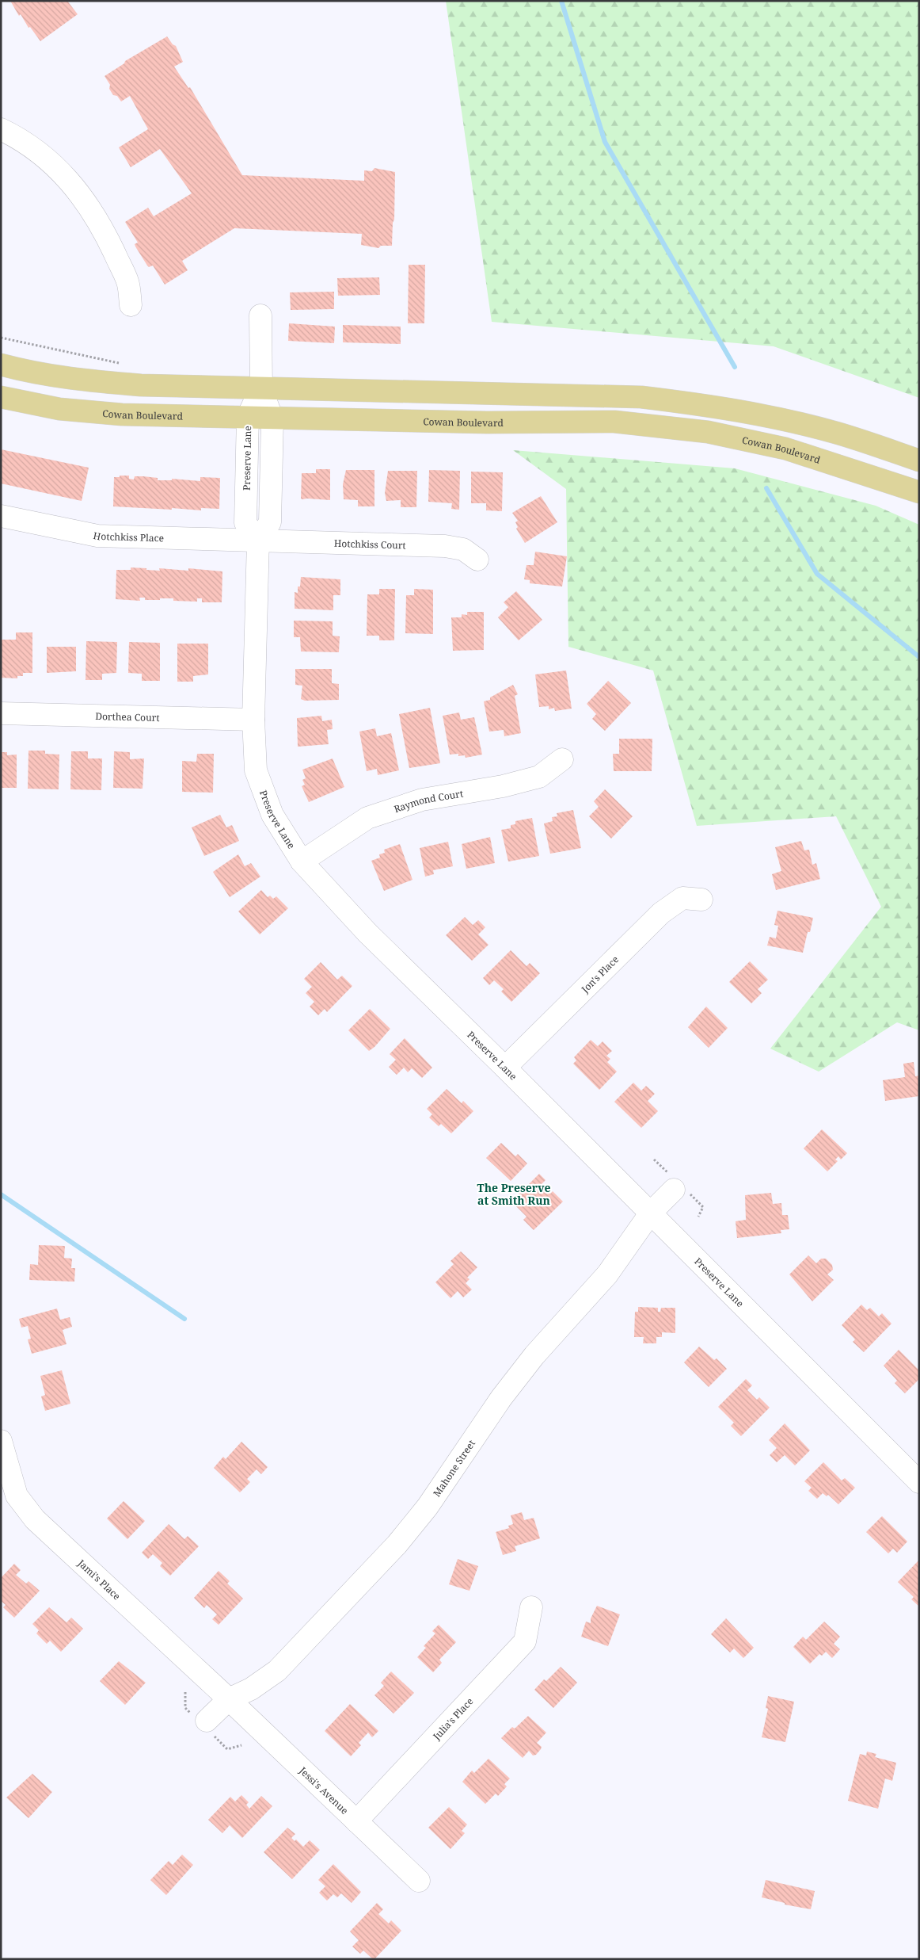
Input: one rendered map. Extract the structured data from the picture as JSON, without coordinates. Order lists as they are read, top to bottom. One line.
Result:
{"streets":{"main road":["Cowan Boulevard"],"street":["Preserve Lane","Hotchkiss Place","Hotchkiss Court","Dorthea Court","Raymond Court","Jon's Place","Mahone Street","Jami's Place","Julia's Place","Jessi's Avenue"]},"crossings":[["Cowan Boulevard","Preserve Lane"],["Preserve Lane","Hotchkiss Place"],["Preserve Lane","Hotchkiss Court"],["Preserve Lane","Dorthea Court"],["Preserve Lane","Raymond Court"],["Preserve Lane","Jon's Place"],["Preserve Lane","Mahone Street"],["Hotchkiss Place","Hotchkiss Court"],["Mahone Street","Jami's Place"],["Mahone Street","Jessi's Avenue"],["Jami's Place","Jessi's Avenue"],["Julia's Place","Jessi's Avenue"]],"districts":["The Preserve at Smith Run"]}
